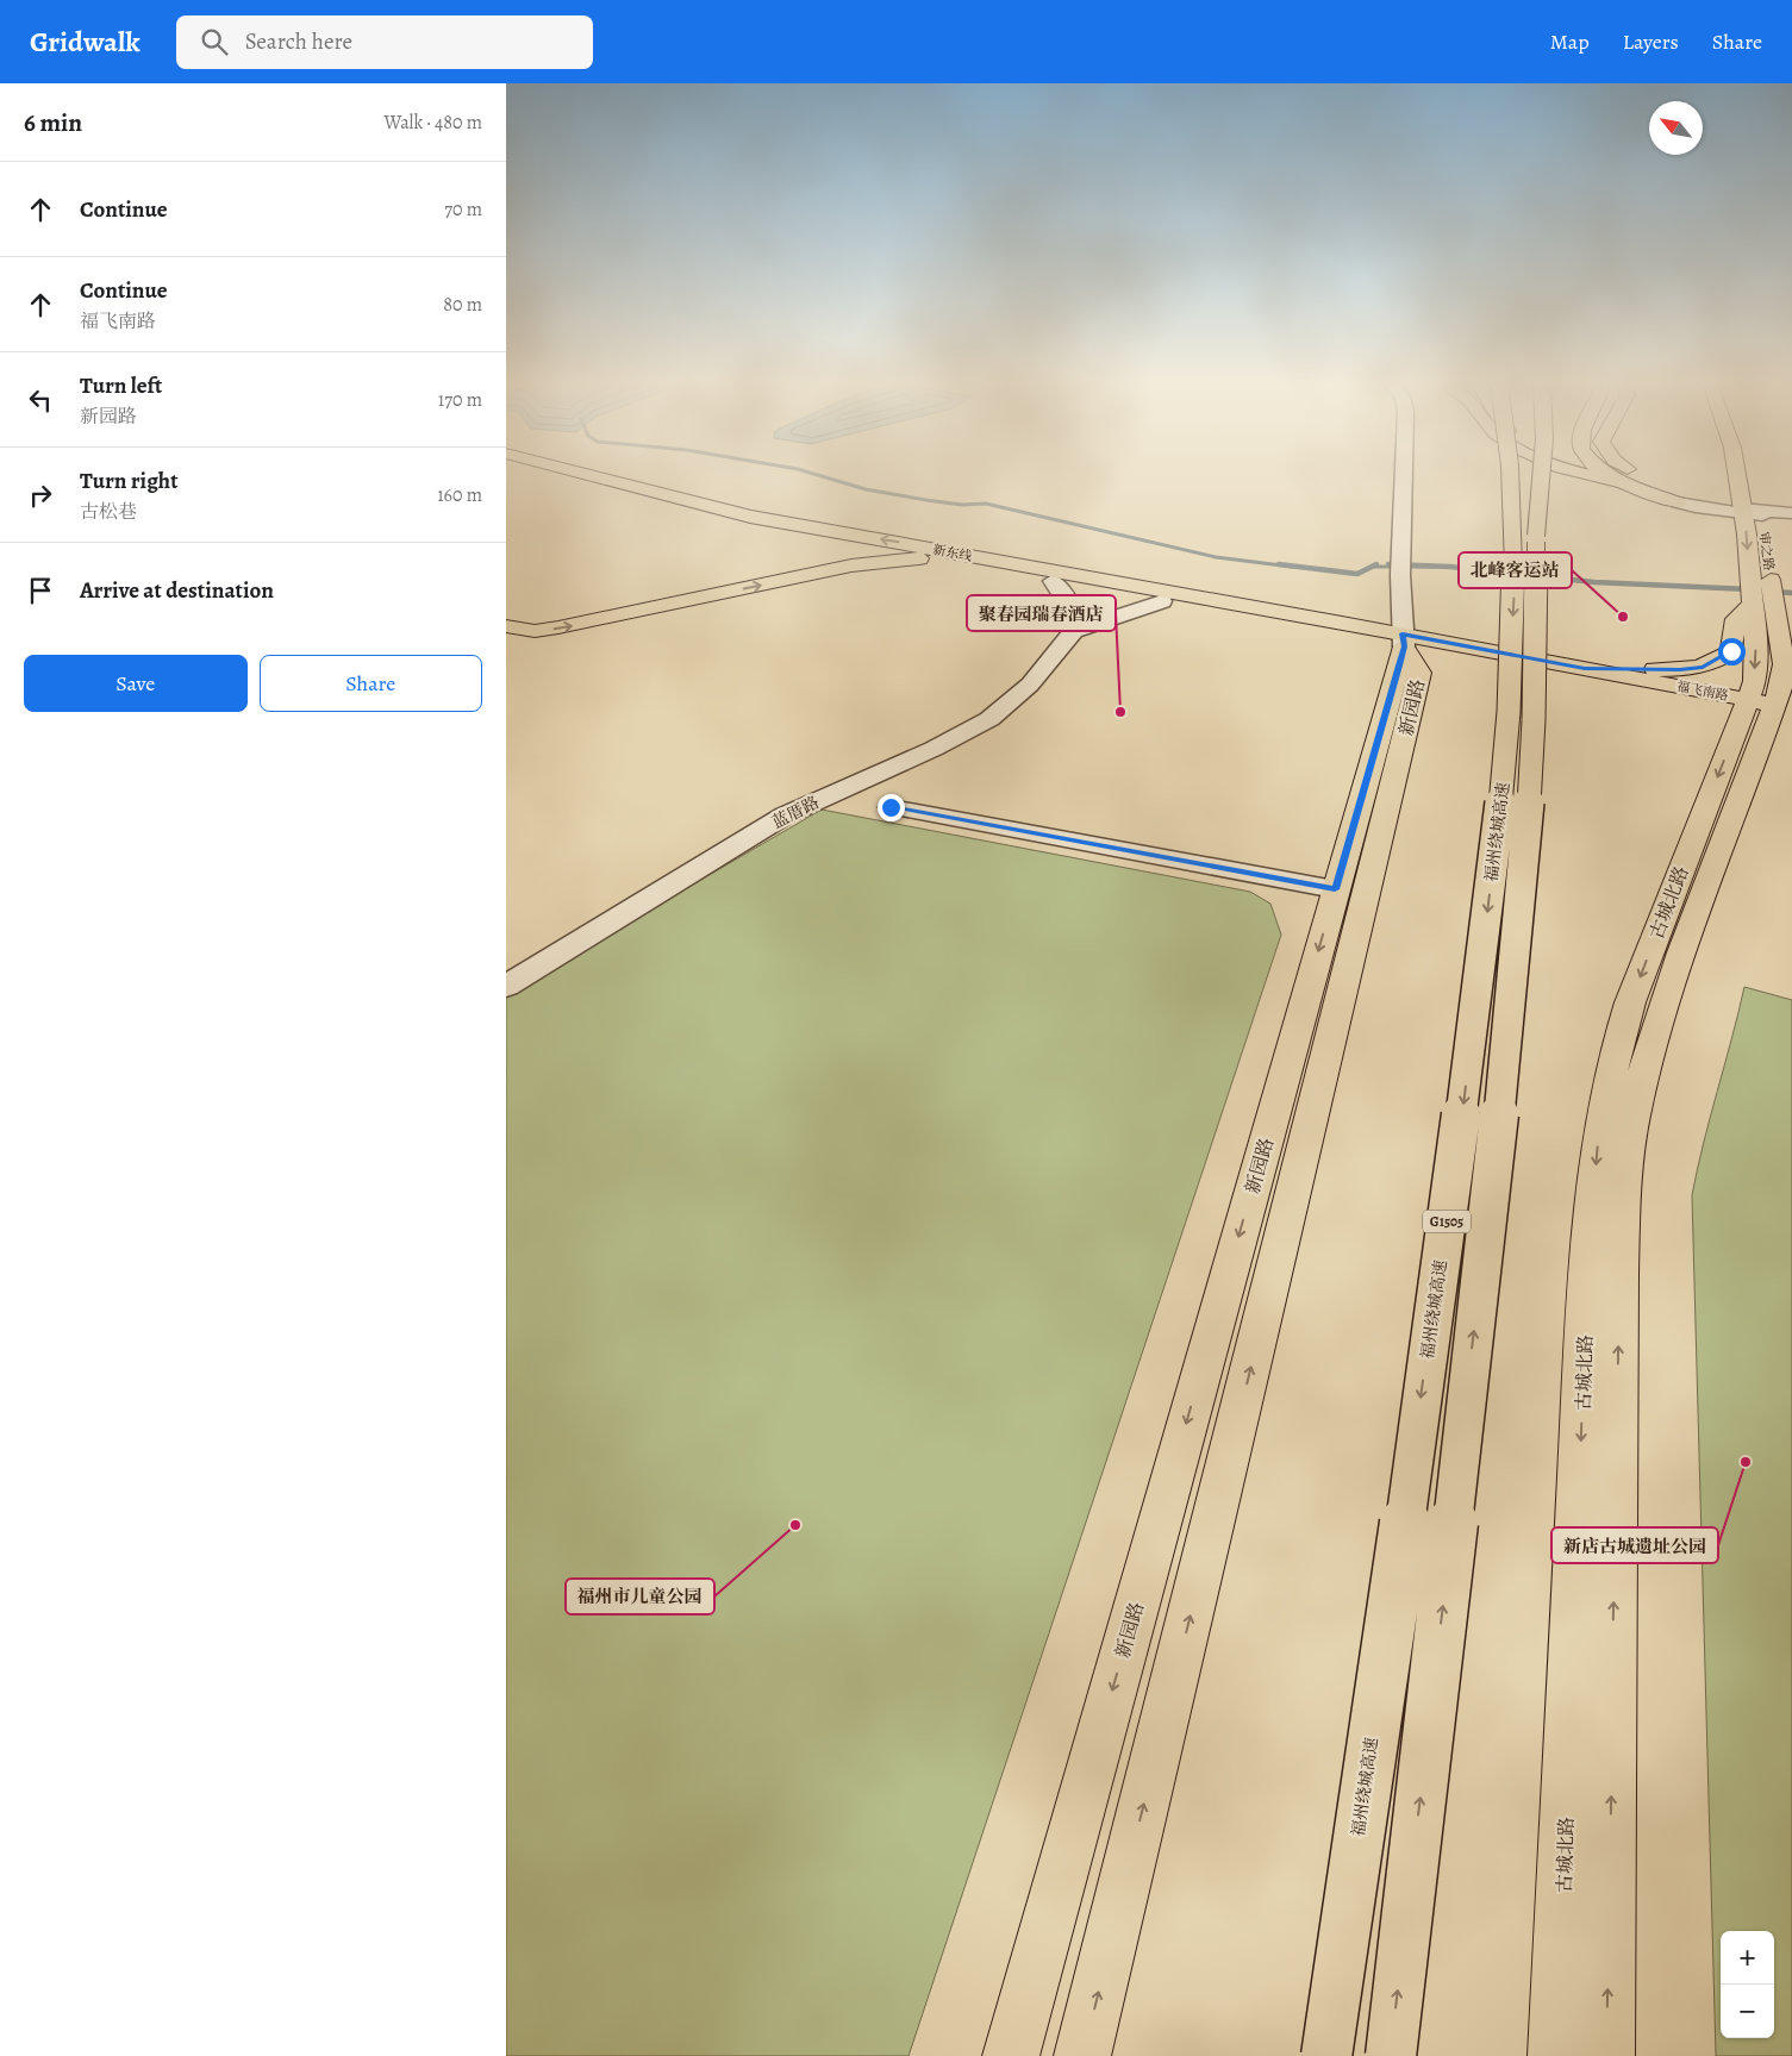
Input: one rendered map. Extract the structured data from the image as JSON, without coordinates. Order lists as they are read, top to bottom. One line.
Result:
{"streets":{"main road":["审之路","新东线","福飞南路","新园路","福州绕城高速","古城北路","G1505"],"street":["蓝厝路"]},"crossings":[["审之路","福飞南路"],["审之路","古城北路"],["新东线","福飞南路"],["新东线","新园路"],["福飞南路","新园路"],["福飞南路","古城北路"]],"places":["北峰客运站","聚春园瑞春酒店","新店古城遗址公园","福州市儿童公园"],"north":"top left","page":{"header":"Gridwalk","search":"Search here","nav":["Map","Layers","Share"],"heading":["6 min","Walk · 480 m"],"list":[["Continue","70 m"],["Continue","福飞南路","80 m"],["Turn left","新园路","170 m"],["Turn right","古松巷","160 m"],"Arrive at destination"],"buttons":["Save","Share"],"map_buttons":["+","−"]}}
